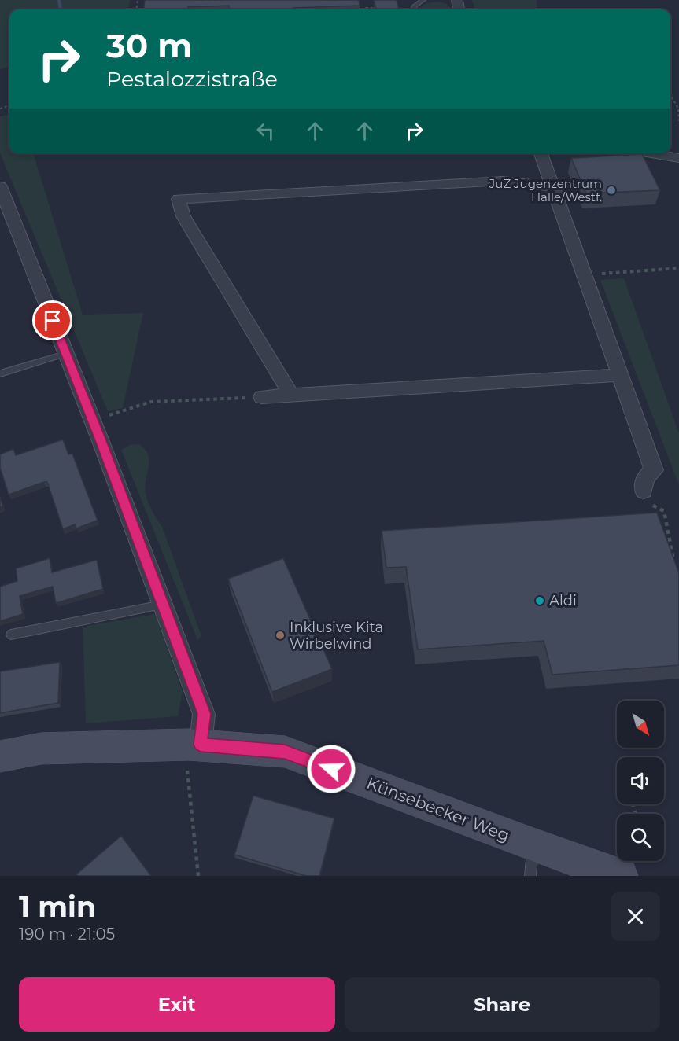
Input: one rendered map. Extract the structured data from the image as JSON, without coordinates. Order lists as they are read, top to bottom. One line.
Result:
{"streets":{"street":["Künsebecker Weg"]},"places":["JuZ Jugenzentrum Halle/Westf.","Aldi","Inklusive Kita Wirbelwind"],"north":"bottom right","page":{"turn":["30 m","Pestalozzistraße"],"heading":["1 min","190 m · 21:05"],"buttons":["Exit","Share"]}}
